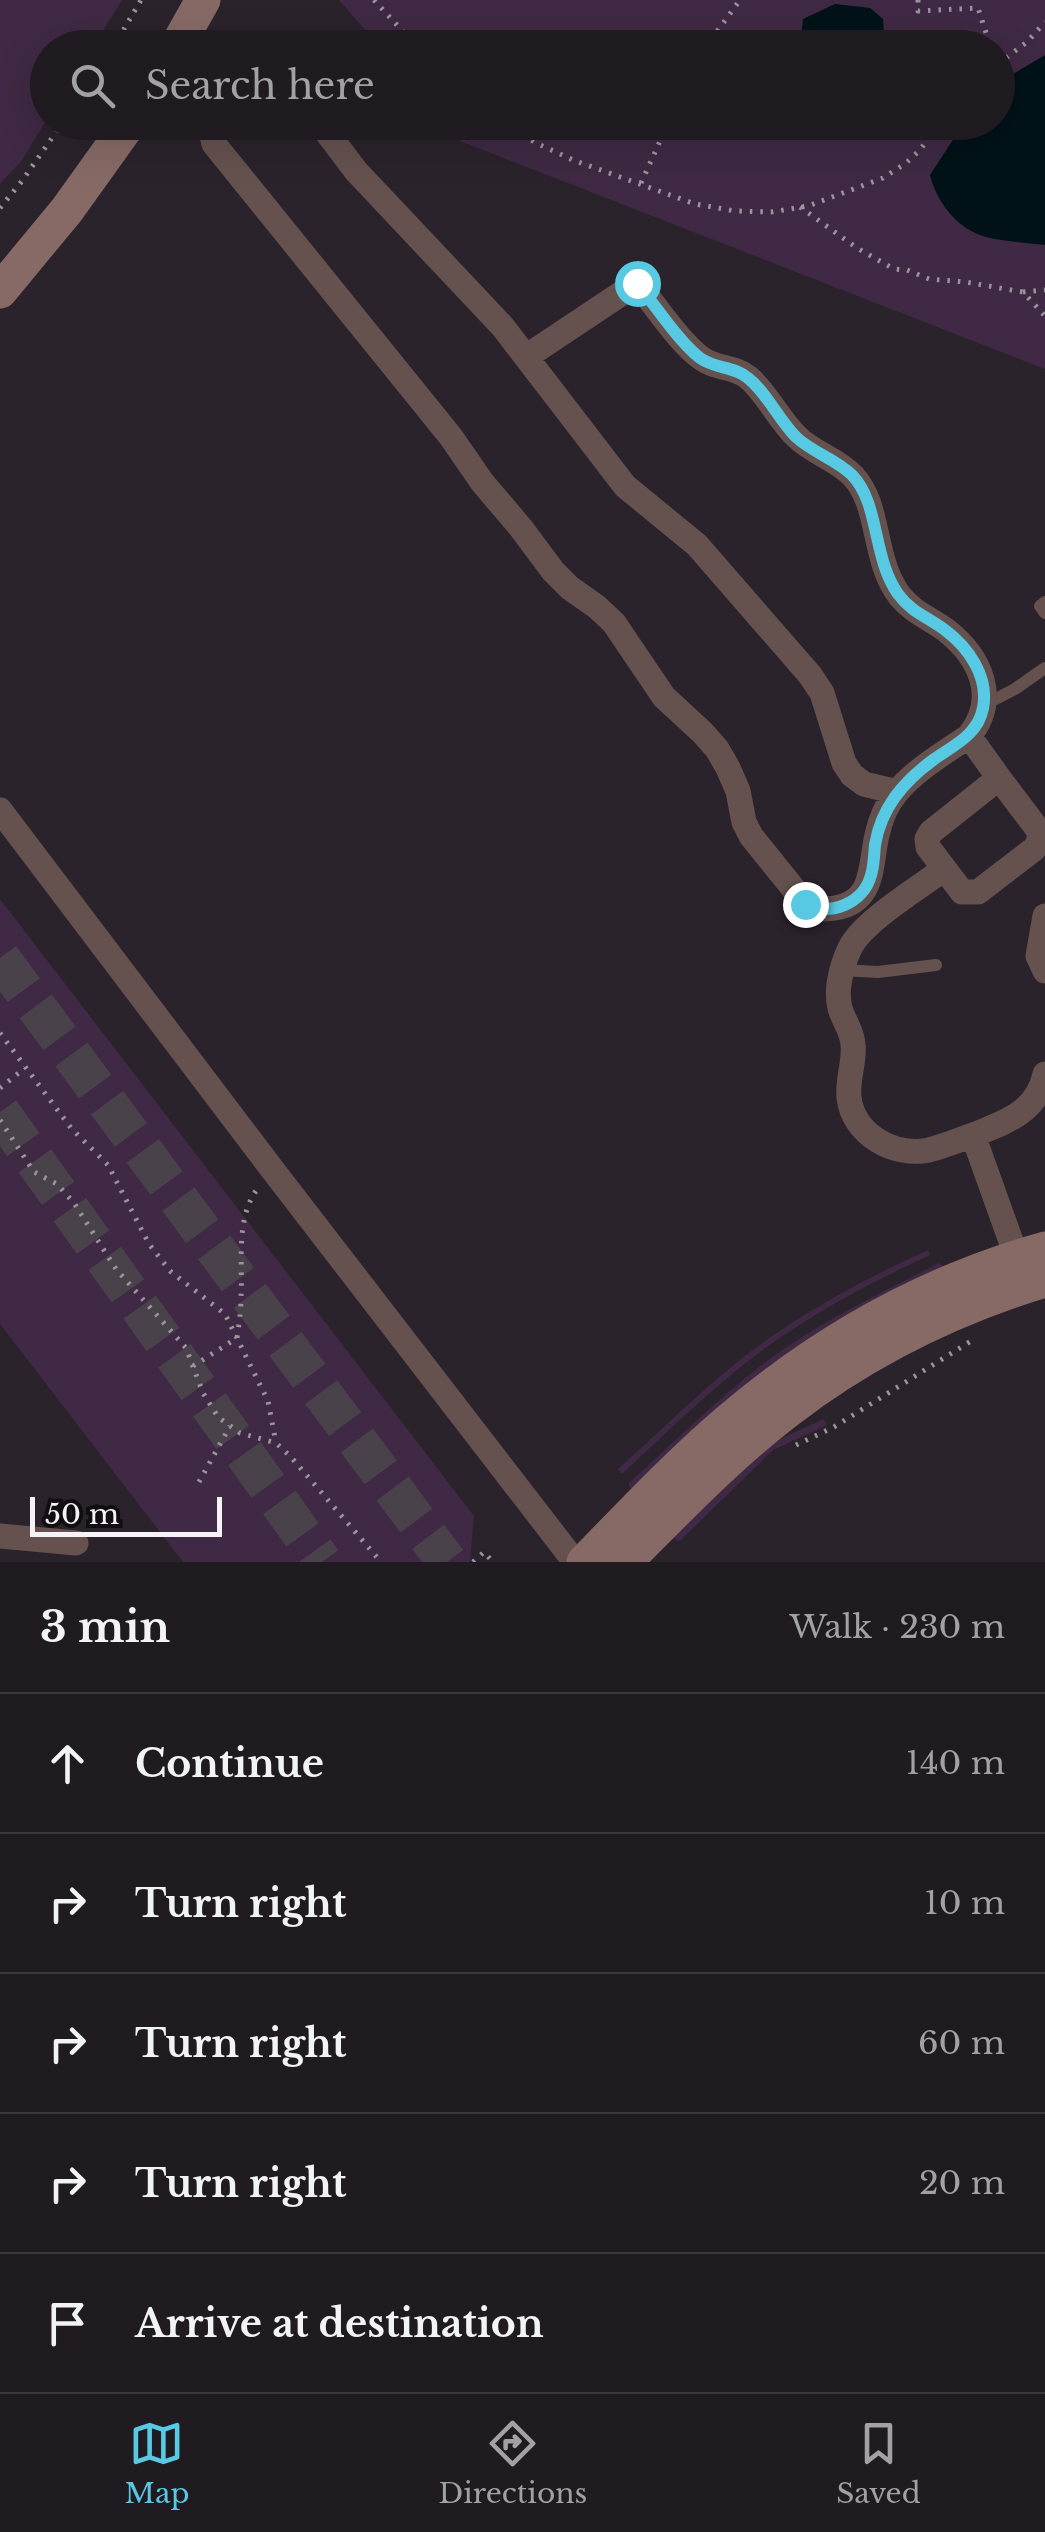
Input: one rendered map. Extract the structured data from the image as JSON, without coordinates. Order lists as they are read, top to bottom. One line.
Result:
{"scale_bar":"50 m","page":{"search":"Search here","scale":"50 m","heading":["3 min","Walk · 230 m"],"list":[["Continue","140 m"],["Turn right","10 m"],["Turn right","60 m"],["Turn right","20 m"],"Arrive at destination"],"nav":["Map","Directions","Saved"]}}
